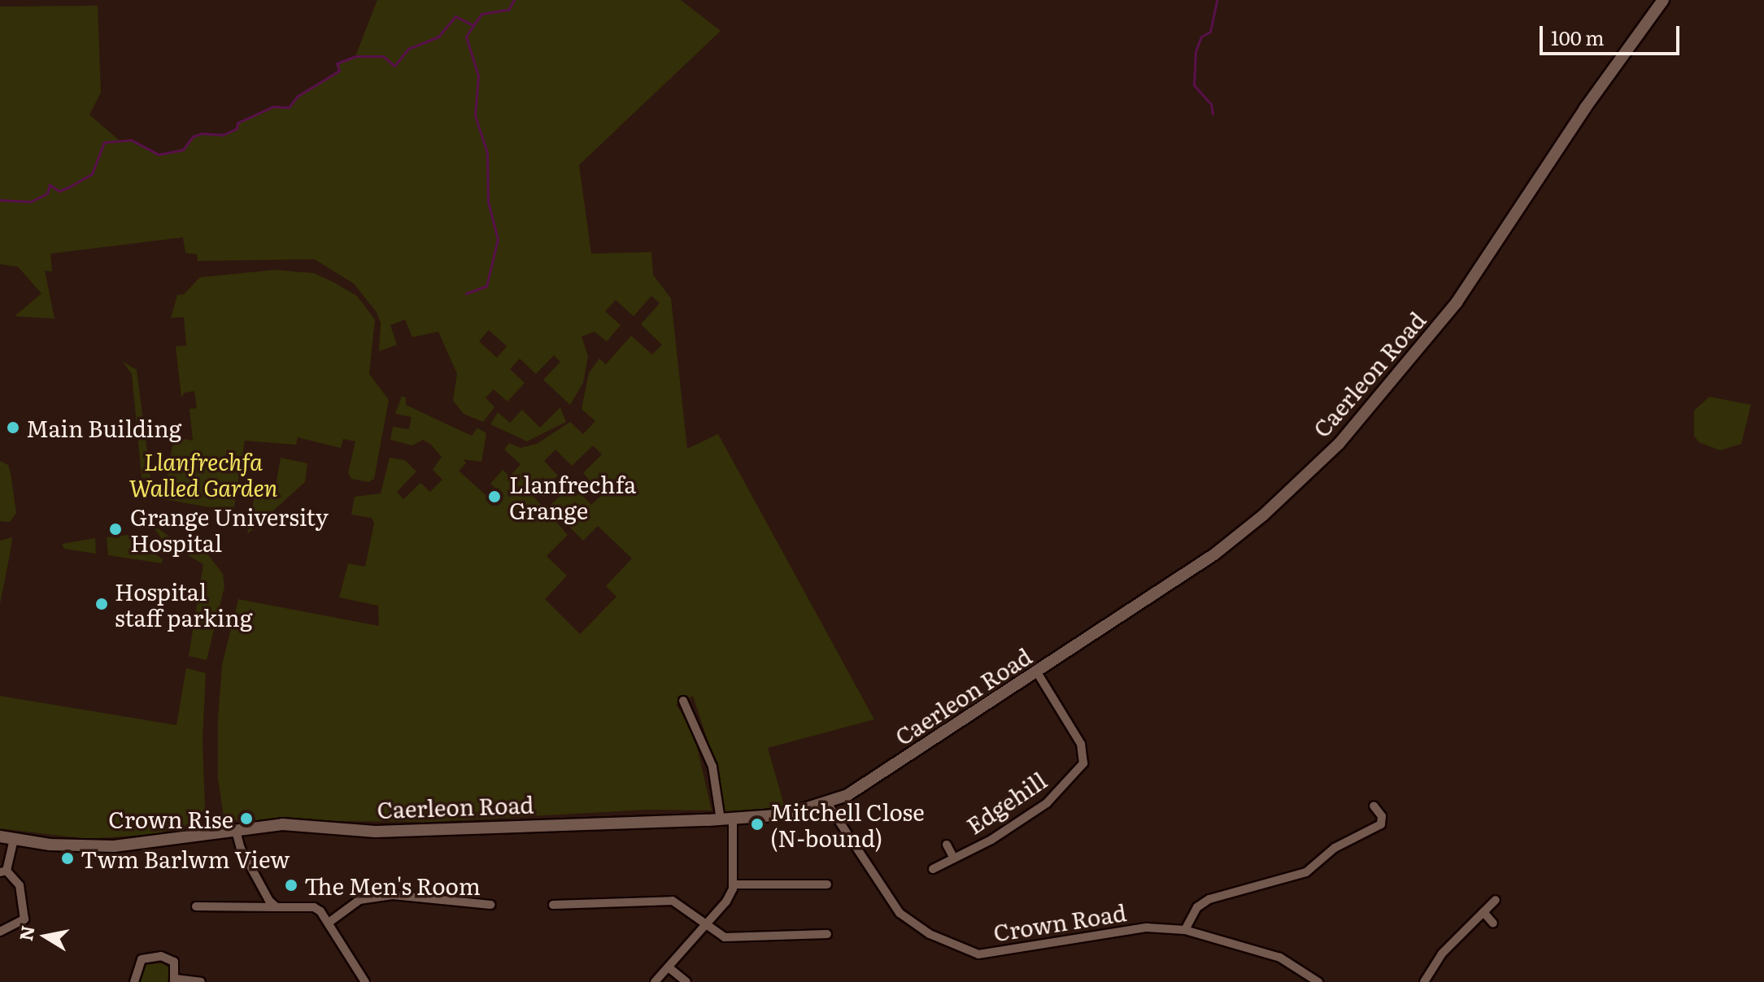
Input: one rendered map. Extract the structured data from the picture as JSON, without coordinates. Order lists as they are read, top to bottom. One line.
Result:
{"streets":{"main road":["Caerleon Road"],"street":["Edgehill","Crown Road"]},"crossings":[["Caerleon Road","Edgehill"],["Caerleon Road","Crown Road"]],"parks":["Llanfrechfa Walled Garden"],"places":["Main Building","Llanfrechfa Grange","Grange University Hospital","Hospital staff parking","Crown Rise","Mitchell Close (N-bound)","Twm Barlwm View","The Men's Room"],"scale_bar":"100 m","north":"left"}
